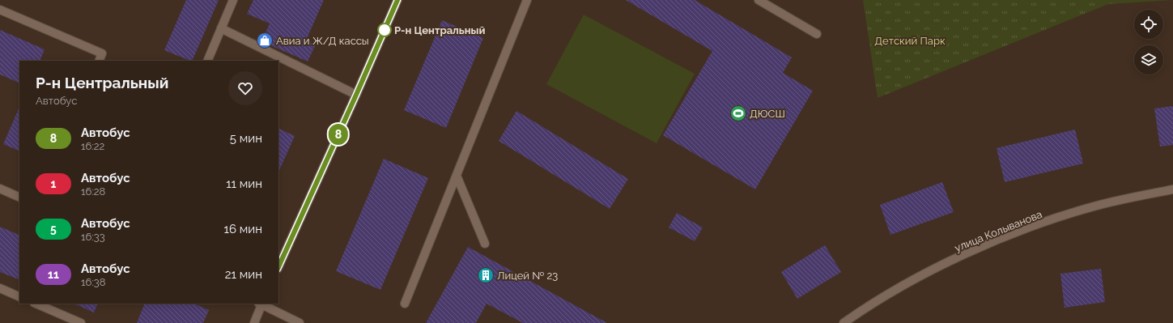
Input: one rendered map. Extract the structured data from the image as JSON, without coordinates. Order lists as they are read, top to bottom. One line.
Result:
{"streets":{"street":["улица Колыванова"]},"parks":["Детский Парк"],"places":{"other":["Р-н Центральный"],"shop":["Авиа и Ж/Д кассы"],"sports":["ДЮСШ"],"building":["Лицей № 23"]},"lines":["bus line 8"],"page":{"on_map":"8","heading":["Р-н Центральный","Автобус"],"list":[{"mark":"8","name":"Автобус","note":"16:22","value":"5 мин"},{"mark":"1","name":"Автобус","note":"16:28","value":"11 мин"},{"mark":"5","name":"Автобус","note":"16:33","value":"16 мин"},{"mark":"11","name":"Автобус","note":"16:38","value":"21 мин"}]}}
